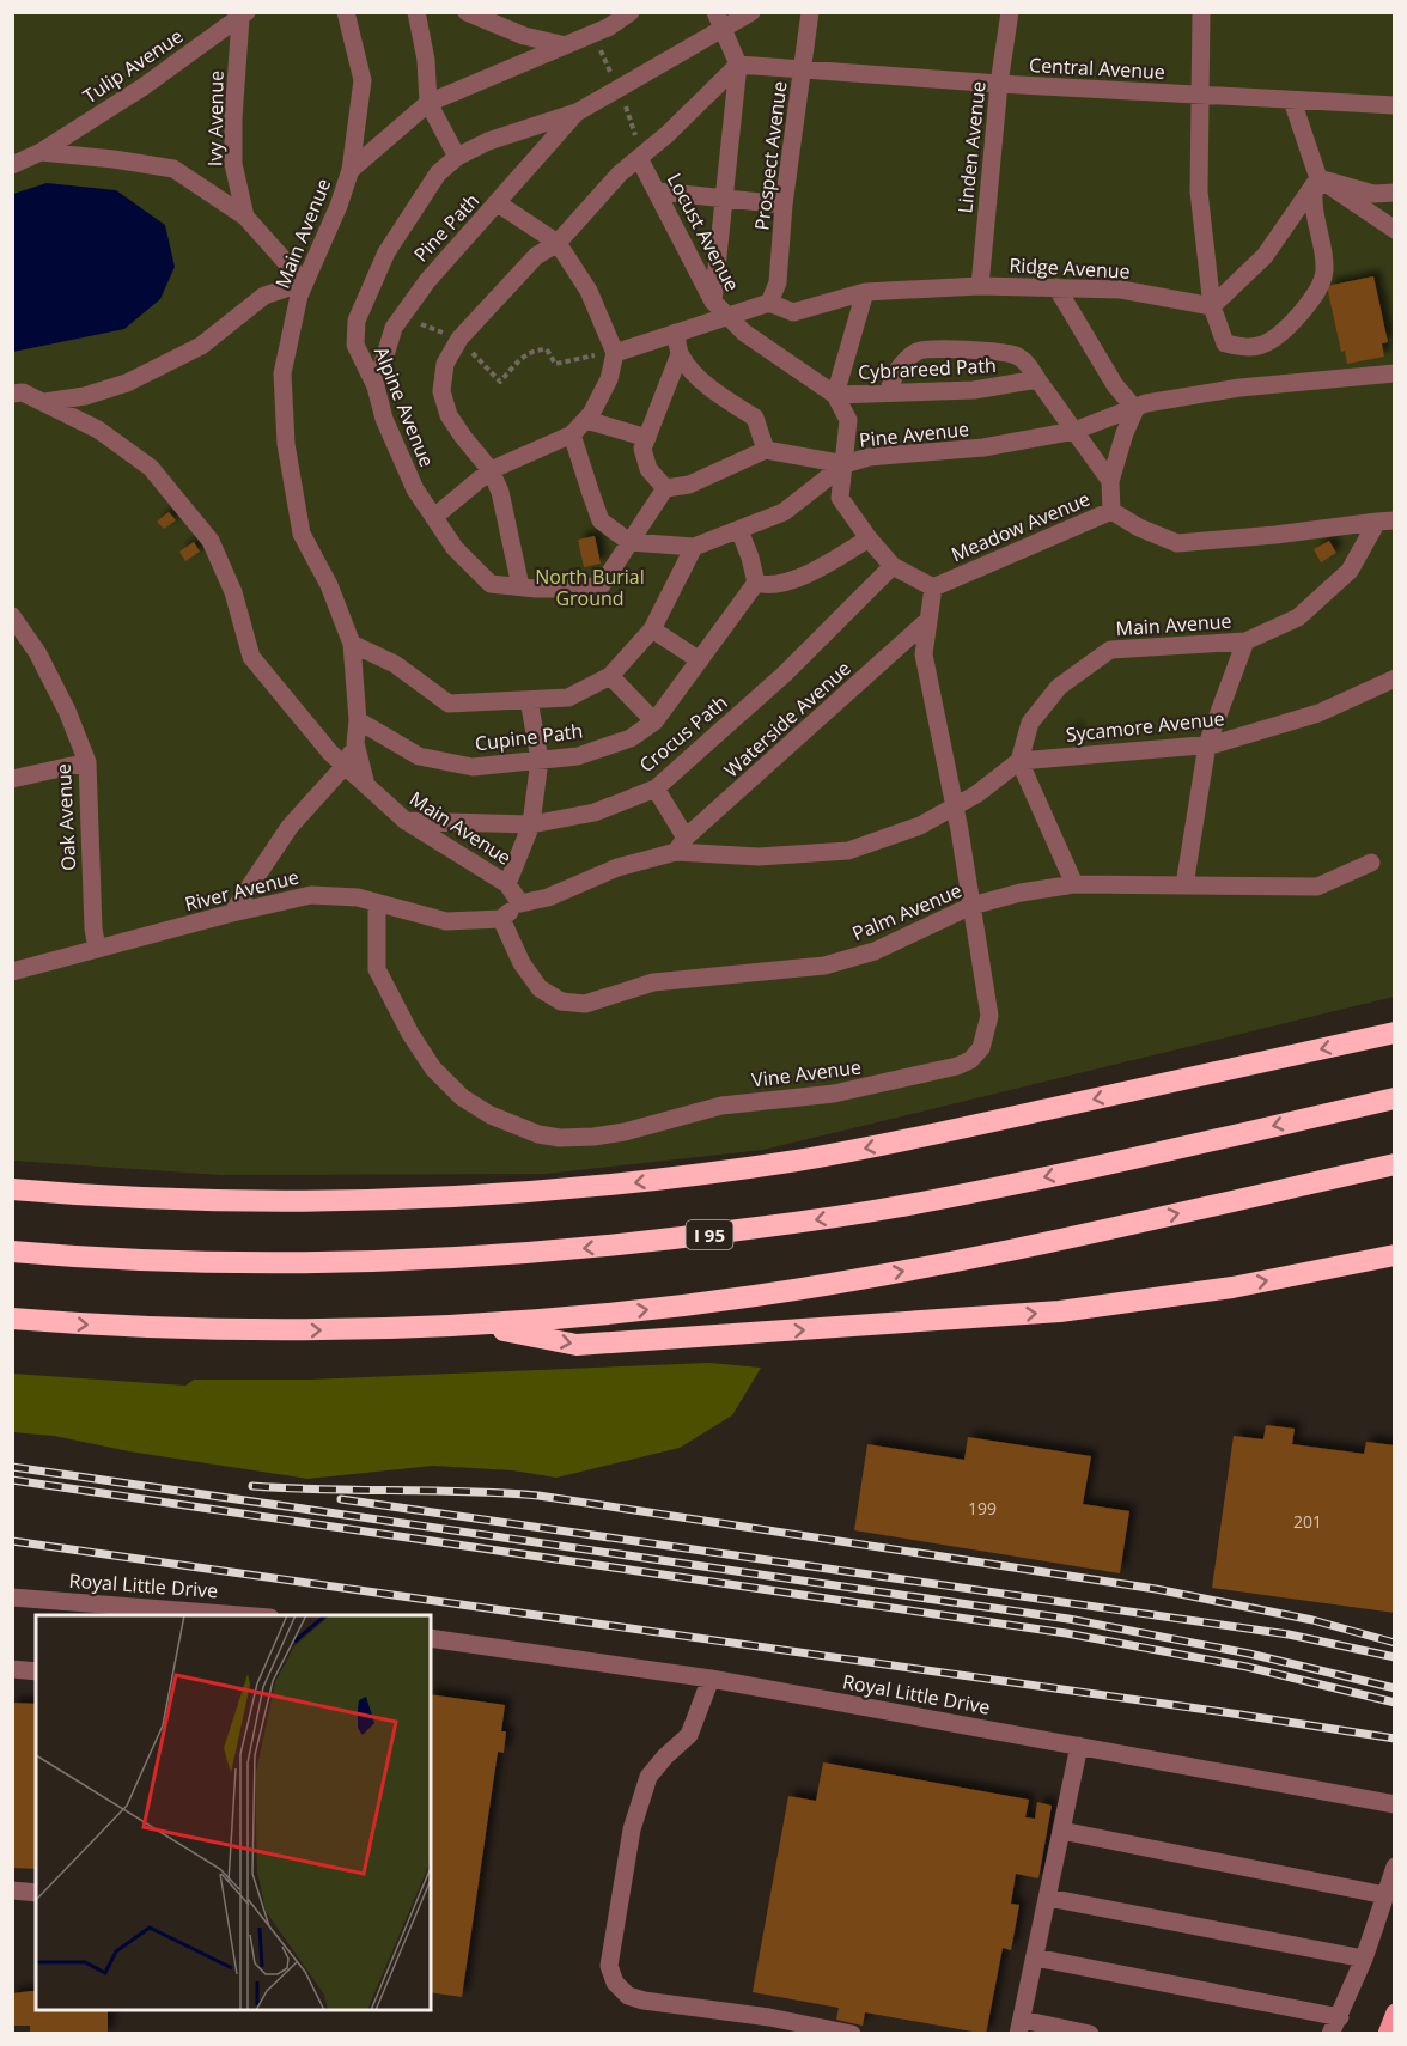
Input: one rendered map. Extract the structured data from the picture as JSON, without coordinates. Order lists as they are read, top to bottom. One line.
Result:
{"streets":{"highway":["I 95"],"street":["Tulip Avenue","Central Avenue","Ivy Avenue","Linden Avenue","Prospect Avenue","Pine Path","Locust Avenue","Main Avenue","Ridge Avenue","Cybrareed Path","Alpine Avenue","Pine Avenue","Meadow Avenue","Waterside Avenue","Sycamore Avenue","Crocus Path","Cupine Path","Oak Avenue","River Avenue","Palm Avenue","Vine Avenue","Royal Little Drive"]},"crossings":[["Tulip Avenue","Ivy Avenue"],["Central Avenue","Linden Avenue"],["Central Avenue","Prospect Avenue"],["Ivy Avenue","Main Avenue"],["Linden Avenue","Ridge Avenue"],["Prospect Avenue","Ridge Avenue"],["Pine Path","Alpine Avenue"],["Locust Avenue","Cybrareed Path"],["Main Avenue","Meadow Avenue"],["Main Avenue","Sycamore Avenue"],["Main Avenue","Crocus Path"],["Main Avenue","Cupine Path"],["Alpine Avenue","Pine Avenue"],["Waterside Avenue","Vine Avenue"],["Oak Avenue","River Avenue"],["River Avenue","Palm Avenue"],["River Avenue","Vine Avenue"],["Palm Avenue","Vine Avenue"]],"parks":["North Burial Ground"],"house_numbers":["199","201"]}
